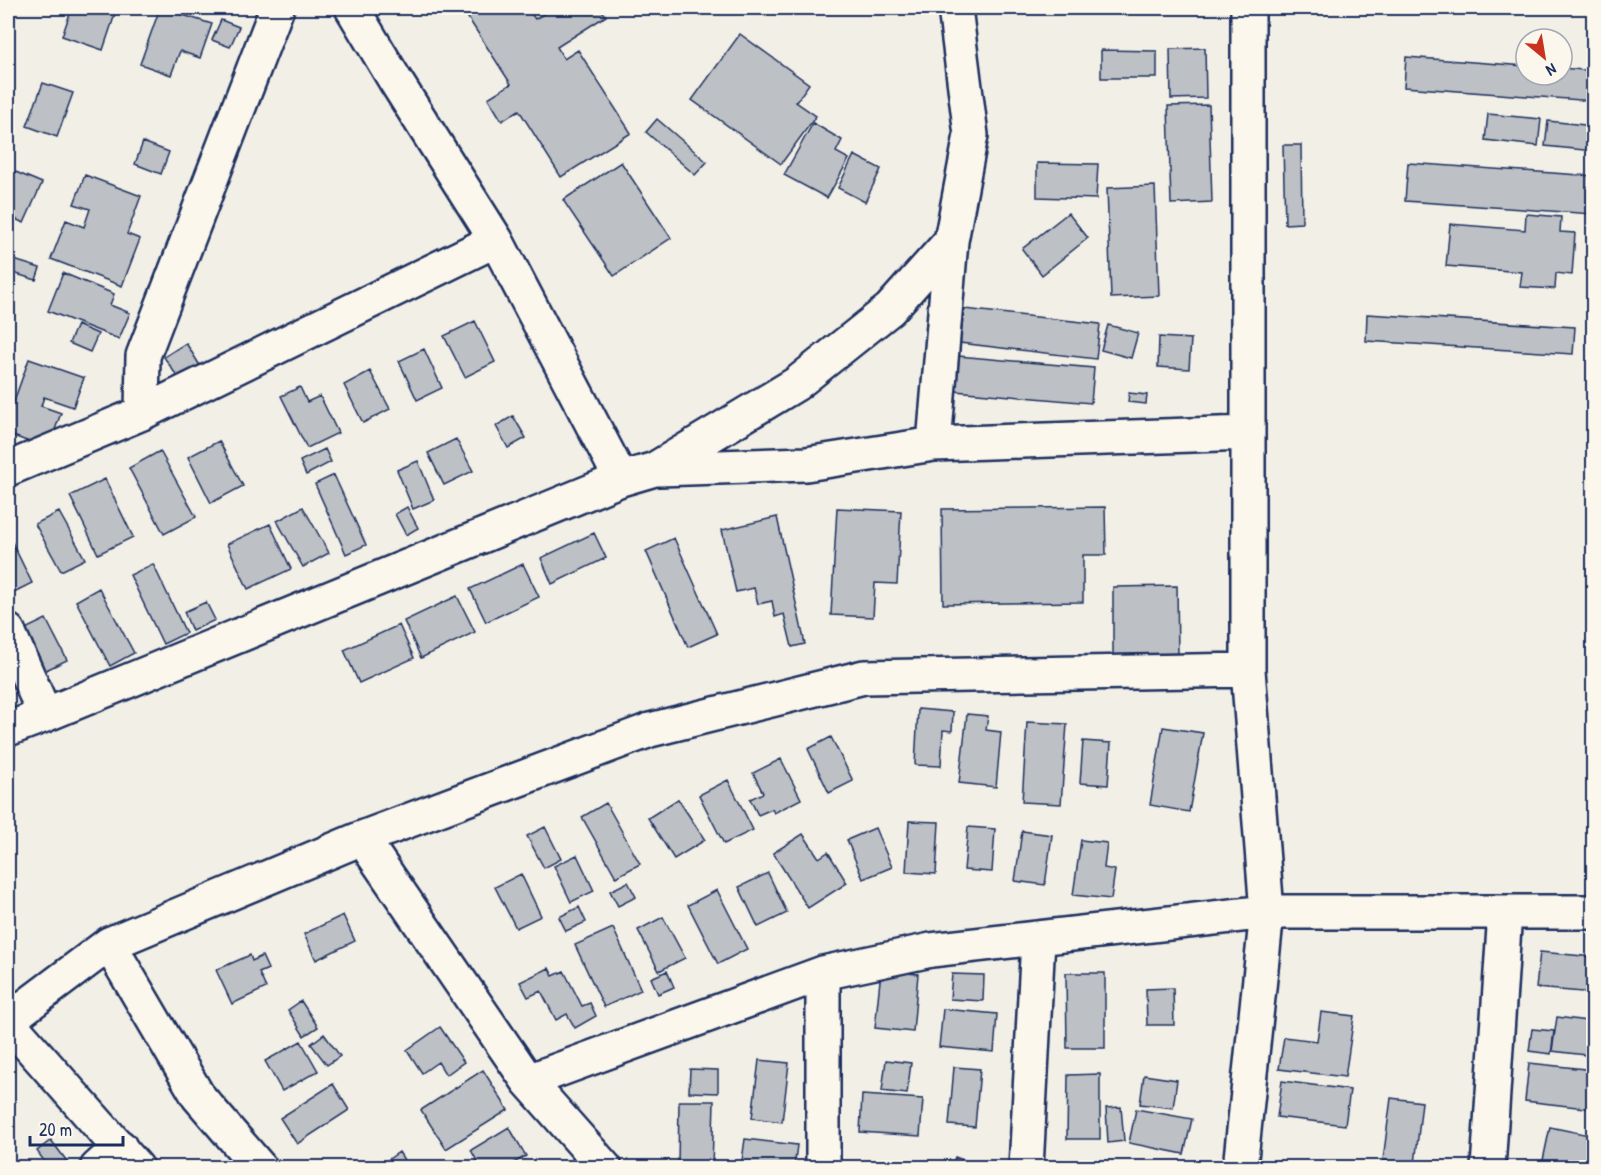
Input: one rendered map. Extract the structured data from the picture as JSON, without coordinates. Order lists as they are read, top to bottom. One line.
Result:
{"scale_bar":"20 m","north":"bottom right"}
